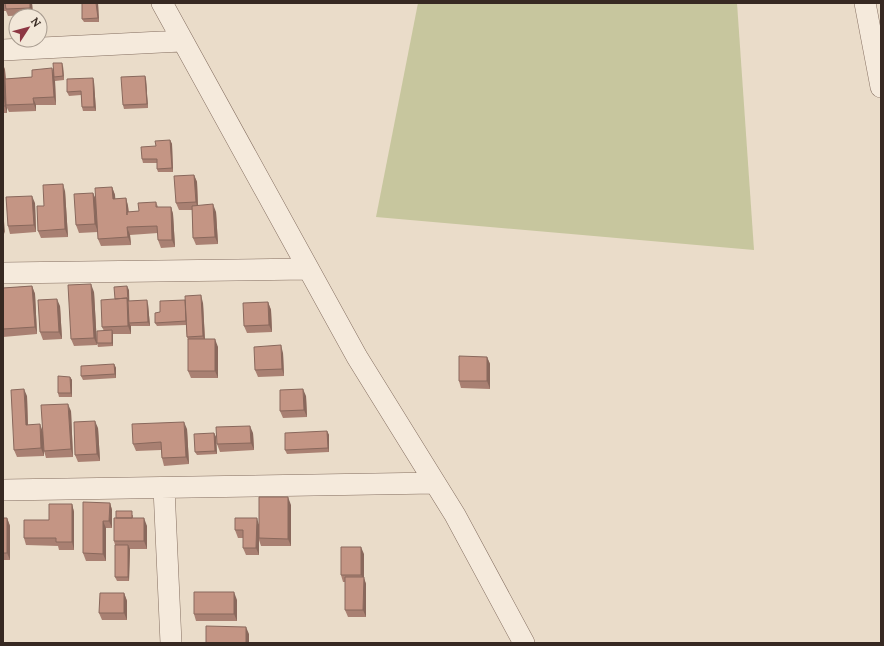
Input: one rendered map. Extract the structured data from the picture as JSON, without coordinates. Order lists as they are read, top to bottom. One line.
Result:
{"north":"top right"}
